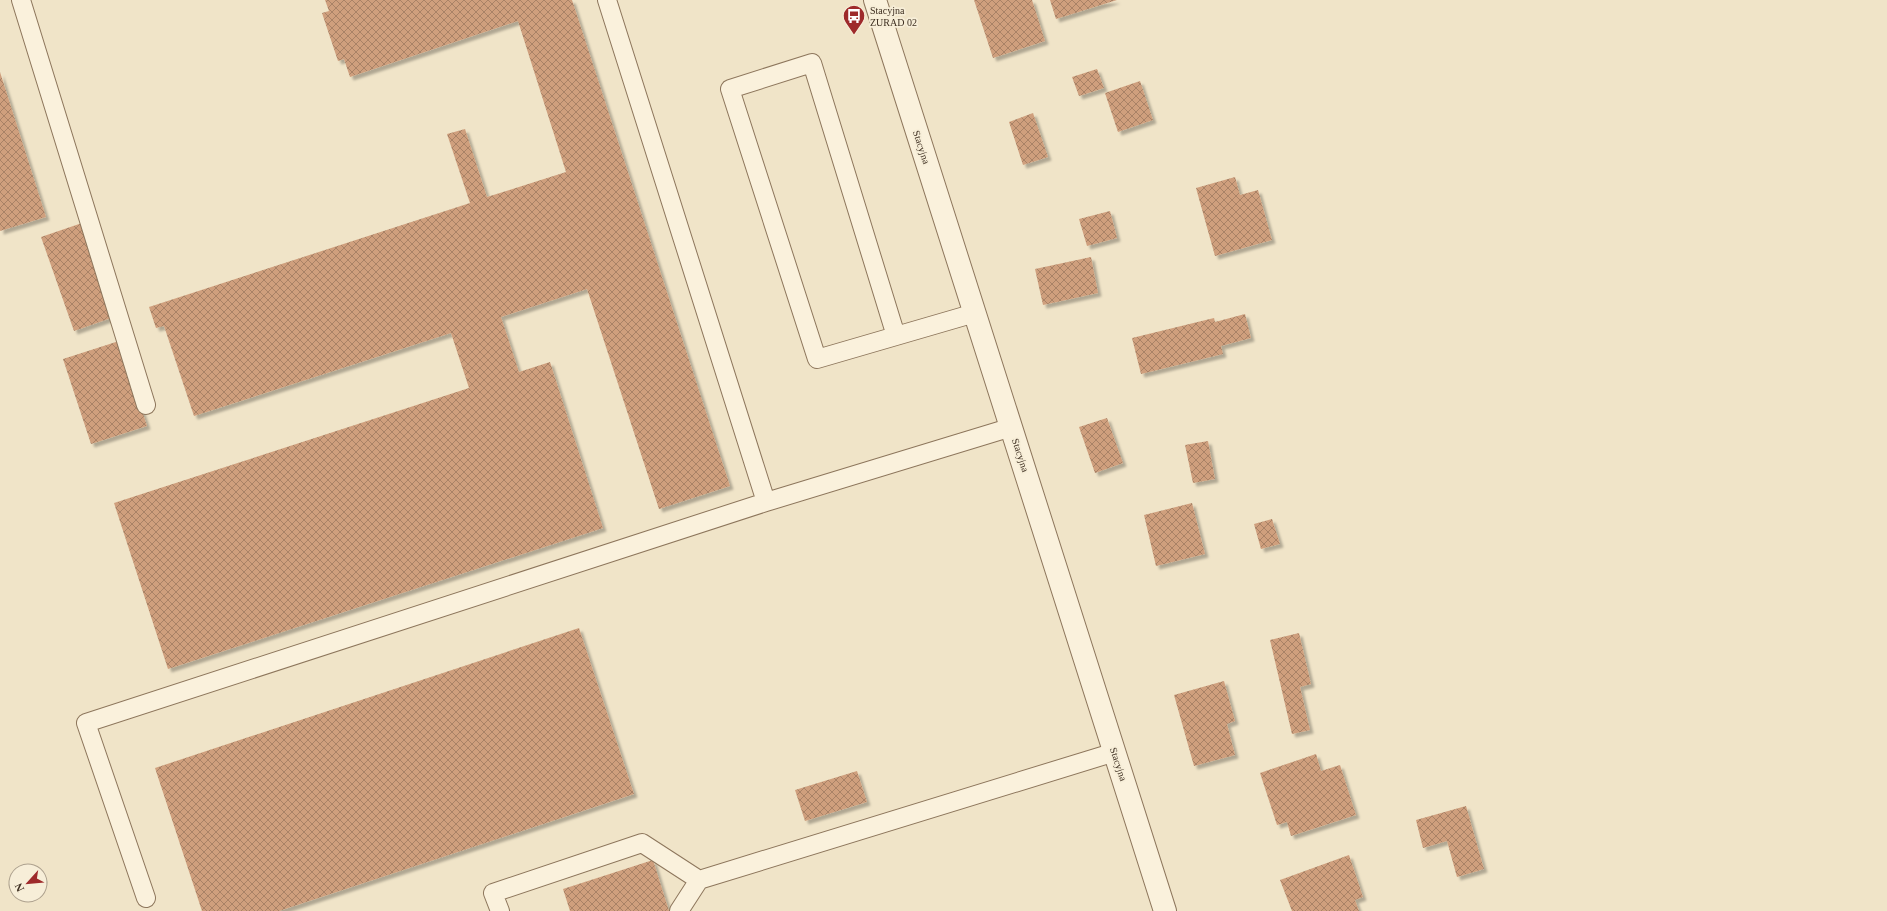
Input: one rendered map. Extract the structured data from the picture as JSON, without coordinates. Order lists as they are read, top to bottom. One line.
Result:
{"streets":{"street":["Stacyjna"]},"places":{"bus stop":["Stacyjna ZURAD 02"]},"north":"bottom left"}
